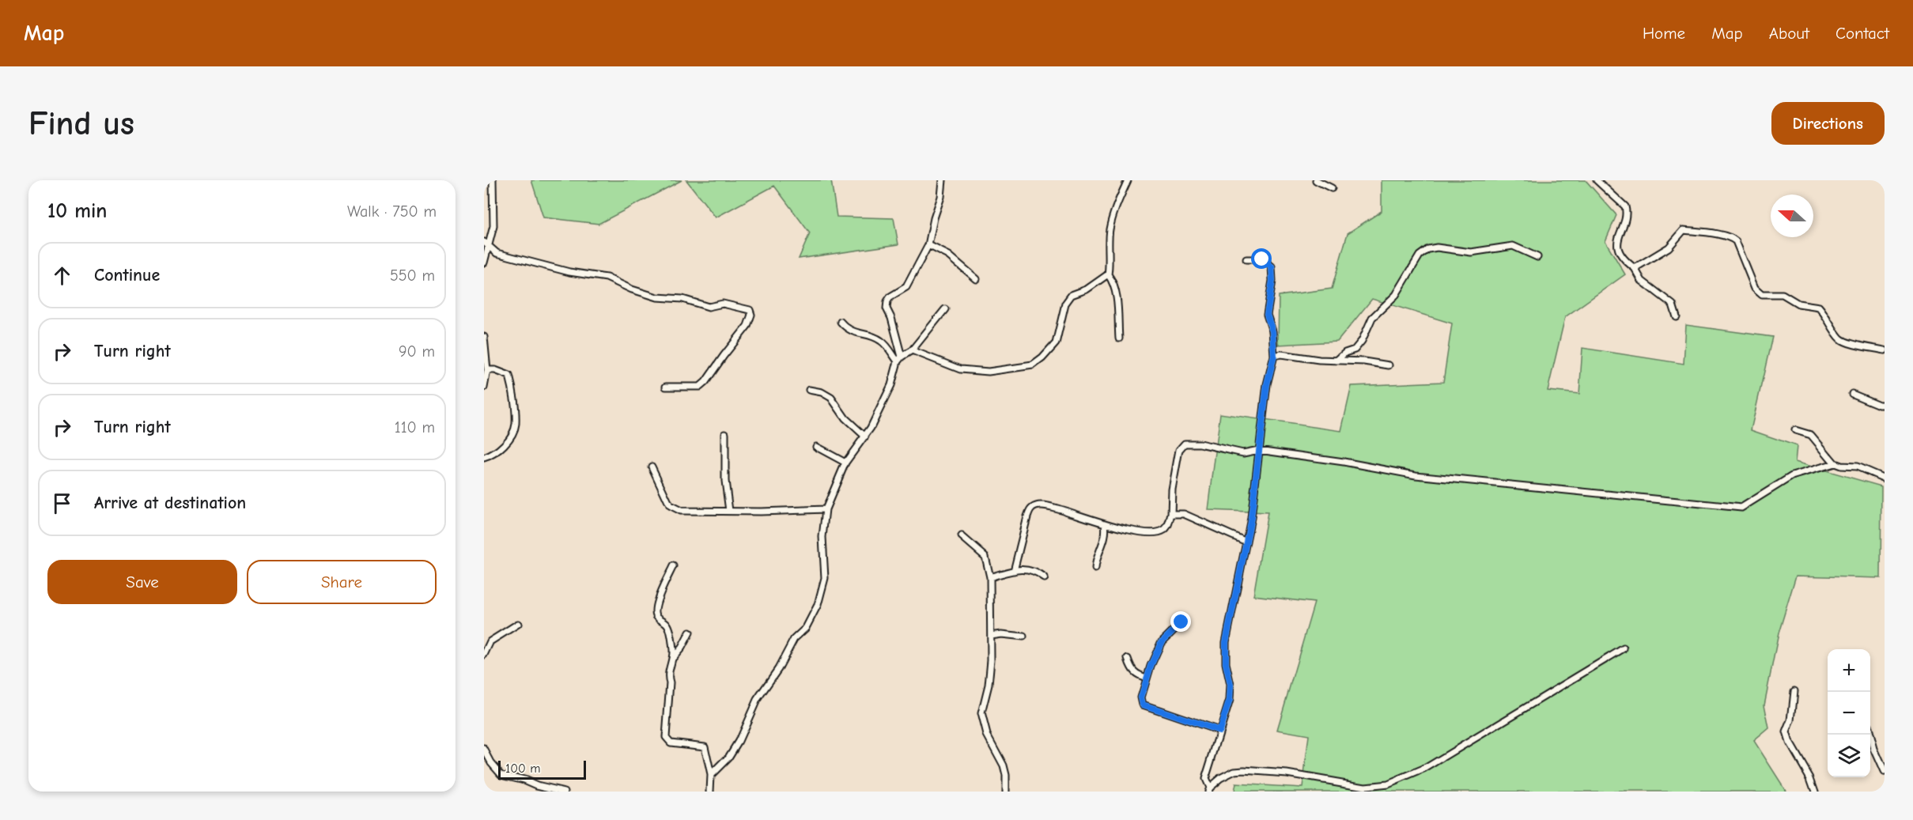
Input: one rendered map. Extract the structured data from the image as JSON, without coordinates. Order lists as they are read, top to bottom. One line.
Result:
{"scale_bar":"100 m","north":"left","page":{"header":"Map","nav":["Home","Map","About","Contact"],"buttons":["Directions",["Save","Share"]],"title":"Find us","heading":["10 min","Walk · 750 m"],"list":[["Continue","550 m"],["Turn right","90 m"],["Turn right","110 m"],"Arrive at destination"],"map_buttons":["+","−"],"scale":"100 m"}}
